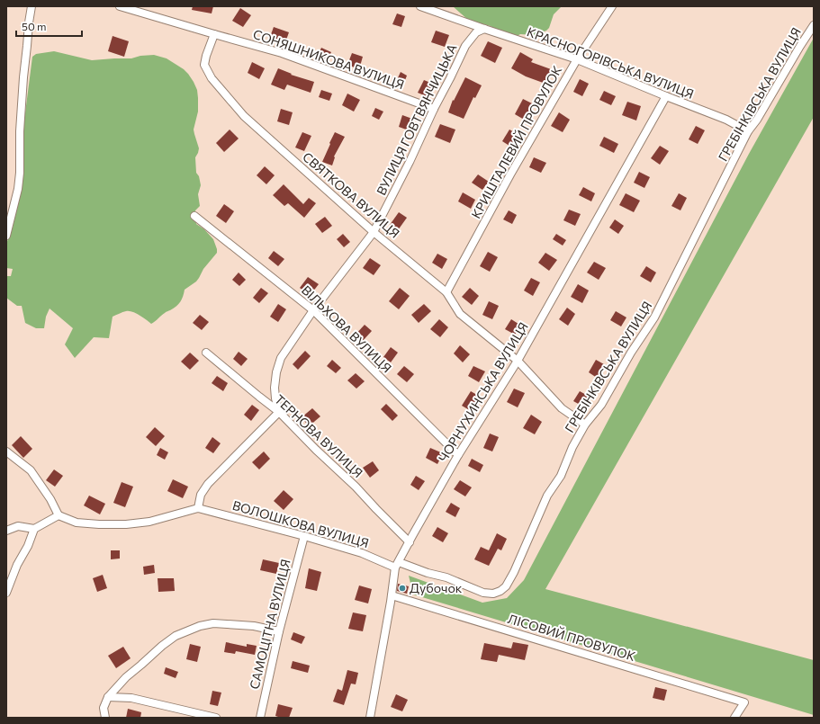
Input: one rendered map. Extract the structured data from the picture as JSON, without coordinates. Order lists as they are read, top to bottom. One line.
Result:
{"streets":{"street":["СОНЯШНИКОВА ВУЛИЦЯ","КРАСНОГОРІВСЬКА ВУЛИЦЯ","ГРЕБІНКІВСЬКА ВУЛИЦЯ","ВУЛИЦЯ ГОВТВЯНЧИЦЬКА","КРИШТАЛЕВИЙ ПРОВУЛОК","СВЯТКОВА ВУЛИЦЯ","ВІЛЬХОВА ВУЛИЦЯ","ЧОРНУХИНСЬКА ВУЛИЦЯ","ТЕРНОВА ВУЛИЦЯ","ВОЛОШКОВА ВУЛИЦЯ","САМОЦІТНА ВУЛИЦЯ","ЛІСОВИЙ ПРОВУЛОК"]},"crossings":[["СОНЯШНИКОВА ВУЛИЦЯ","ВУЛИЦЯ ГОВТВЯНЧИЦЬКА"],["СОНЯШНИКОВА ВУЛИЦЯ","СВЯТКОВА ВУЛИЦЯ"],["КРАСНОГОРІВСЬКА ВУЛИЦЯ","ГРЕБІНКІВСЬКА ВУЛИЦЯ"],["КРАСНОГОРІВСЬКА ВУЛИЦЯ","ВУЛИЦЯ ГОВТВЯНЧИЦЬКА"],["КРАСНОГОРІВСЬКА ВУЛИЦЯ","КРИШТАЛЕВИЙ ПРОВУЛОК"],["КРАСНОГОРІВСЬКА ВУЛИЦЯ","ЧОРНУХИНСЬКА ВУЛИЦЯ"],["ГРЕБІНКІВСЬКА ВУЛИЦЯ","СВЯТКОВА ВУЛИЦЯ"],["ГРЕБІНКІВСЬКА ВУЛИЦЯ","ЧОРНУХИНСЬКА ВУЛИЦЯ"],["ГРЕБІНКІВСЬКА ВУЛИЦЯ","ВОЛОШКОВА ВУЛИЦЯ"],["ВУЛИЦЯ ГОВТВЯНЧИЦЬКА","СВЯТКОВА ВУЛИЦЯ"],["ВУЛИЦЯ ГОВТВЯНЧИЦЬКА","ВІЛЬХОВА ВУЛИЦЯ"],["ВУЛИЦЯ ГОВТВЯНЧИЦЬКА","ТЕРНОВА ВУЛИЦЯ"],["КРИШТАЛЕВИЙ ПРОВУЛОК","СВЯТКОВА ВУЛИЦЯ"],["СВЯТКОВА ВУЛИЦЯ","ЧОРНУХИНСЬКА ВУЛИЦЯ"],["ВІЛЬХОВА ВУЛИЦЯ","ЧОРНУХИНСЬКА ВУЛИЦЯ"],["ЧОРНУХИНСЬКА ВУЛИЦЯ","ТЕРНОВА ВУЛИЦЯ"],["ЧОРНУХИНСЬКА ВУЛИЦЯ","ВОЛОШКОВА ВУЛИЦЯ"],["ЧОРНУХИНСЬКА ВУЛИЦЯ","ЛІСОВИЙ ПРОВУЛОК"],["ВОЛОШКОВА ВУЛИЦЯ","САМОЦІТНА ВУЛИЦЯ"]],"places":["Дубочок"],"scale_bar":"50 m"}
